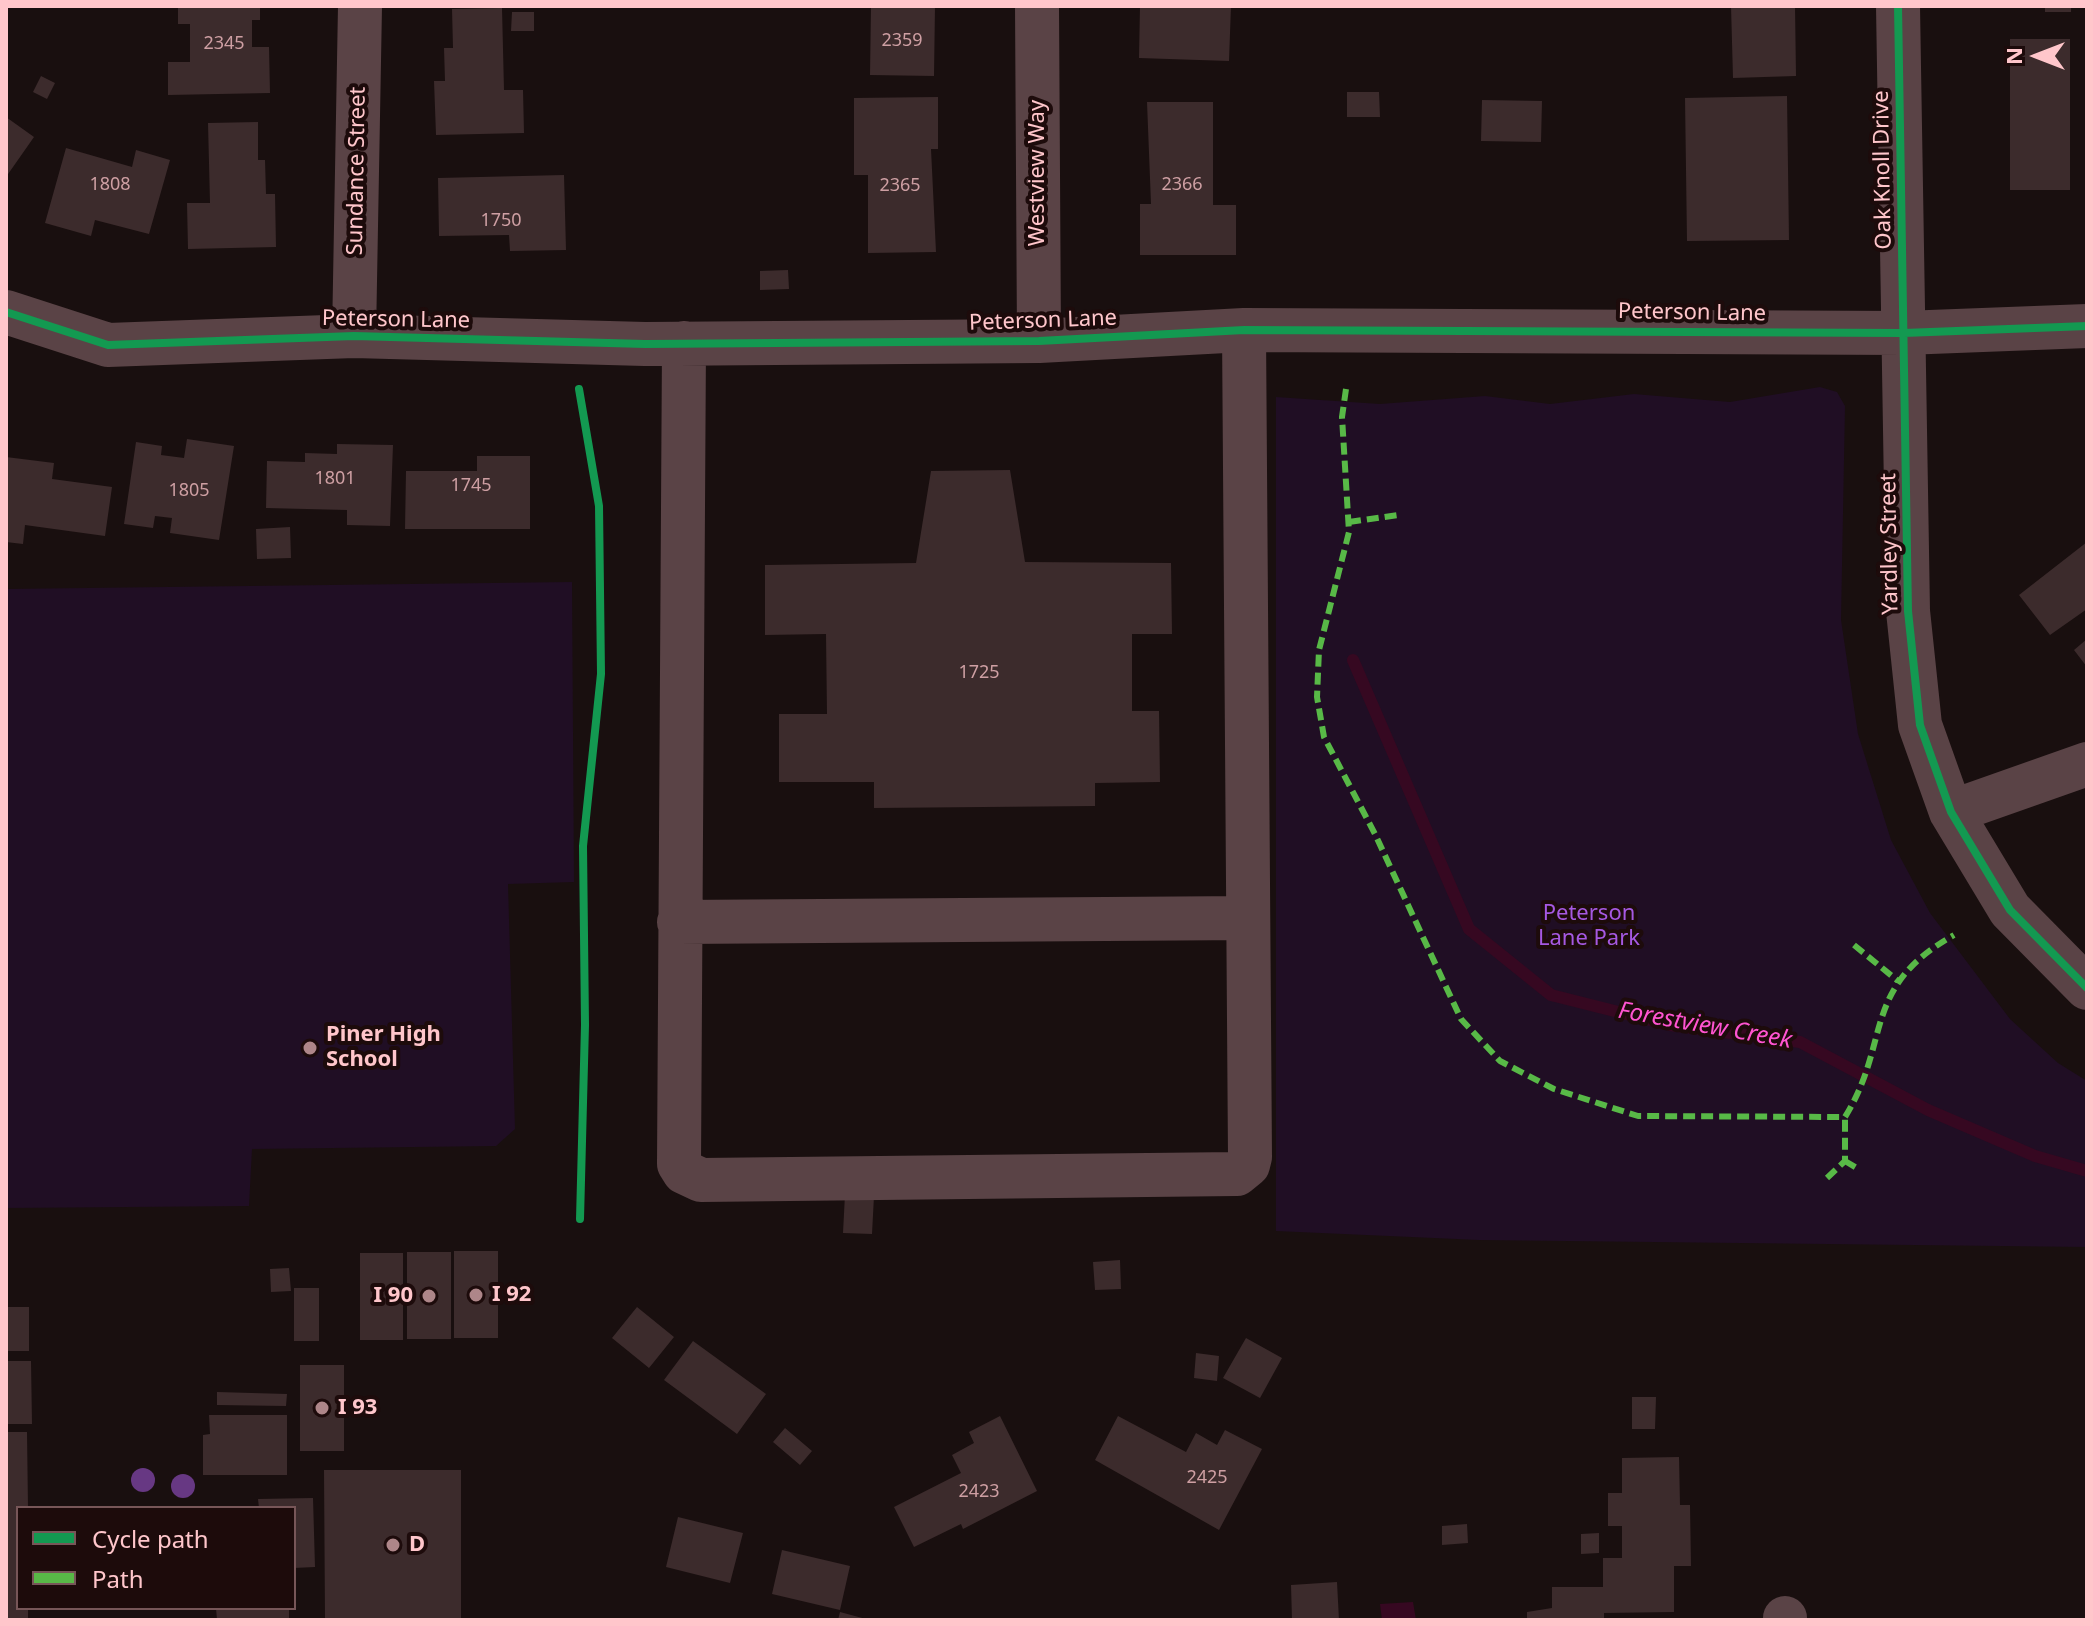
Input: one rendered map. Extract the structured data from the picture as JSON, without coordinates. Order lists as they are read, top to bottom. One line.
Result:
{"streets":{"street":["Oak Knoll Drive","Sundance Street","Westview Way","Peterson Lane","Yardley Street"]},"crossings":[["Oak Knoll Drive","Peterson Lane"],["Oak Knoll Drive","Yardley Street"],["Sundance Street","Peterson Lane"],["Westview Way","Peterson Lane"],["Peterson Lane","Yardley Street"]],"water":["Forestview Creek"],"parks":["Peterson Lane Park"],"places":["Piner High School","I 92","I 90","I 93","D"],"house_numbers":["2359","2345","1808","2366","2365","1750","1801","1745","1805","1725","2425","2423"],"legend":["Cycle path","Path"],"north":"left"}
